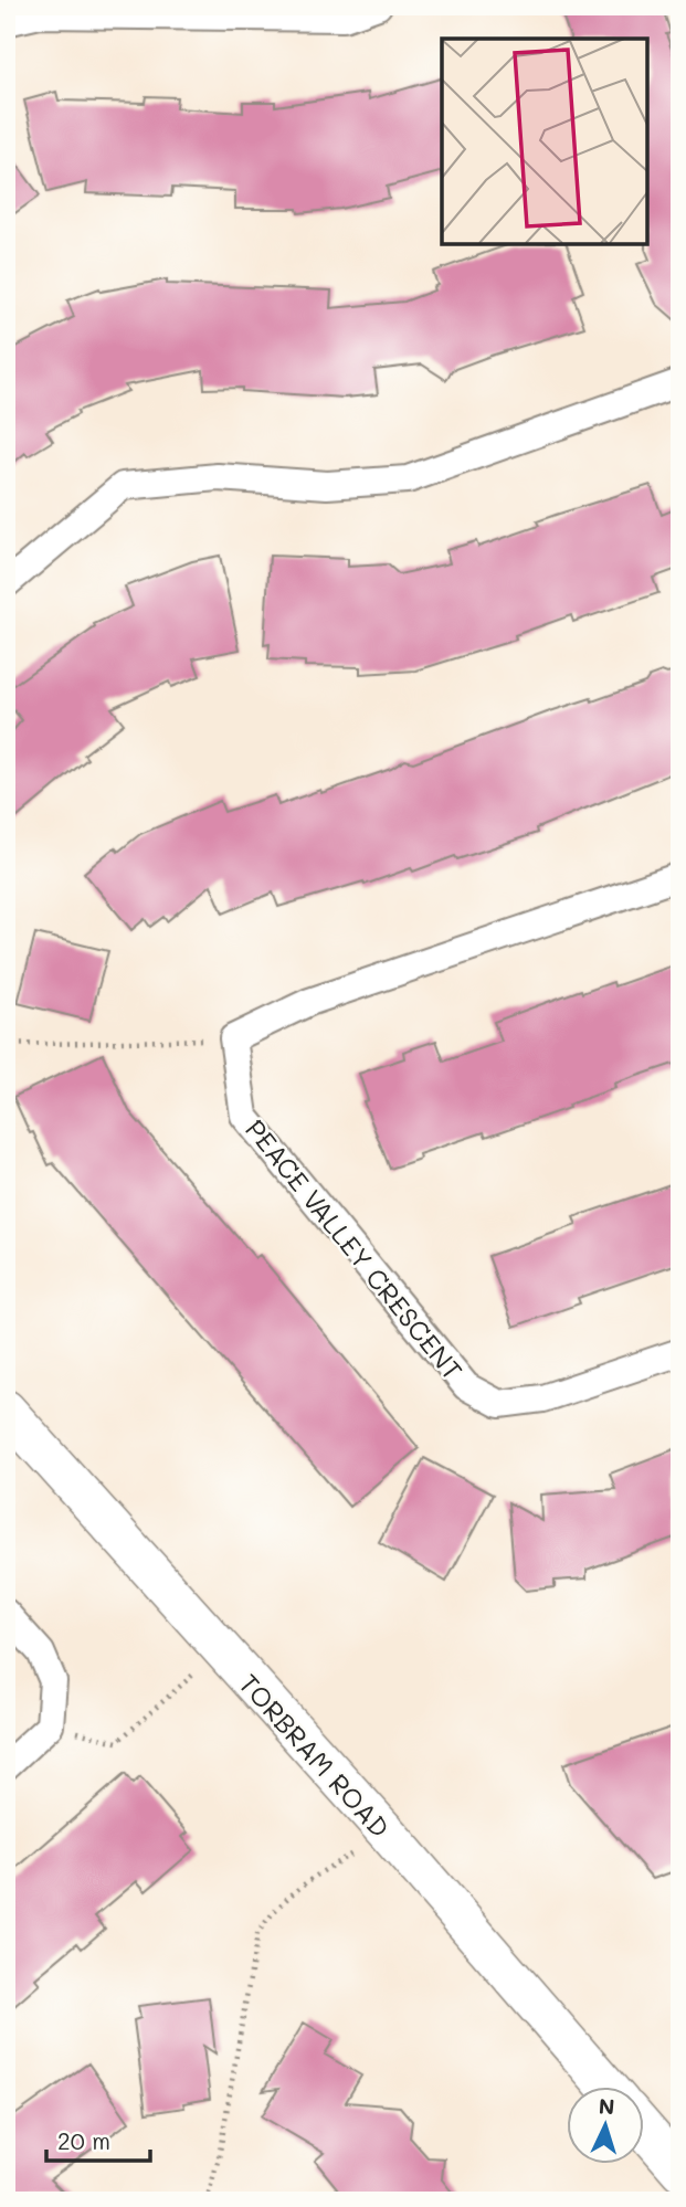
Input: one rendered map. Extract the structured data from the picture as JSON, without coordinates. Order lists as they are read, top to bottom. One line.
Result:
{"streets":{"main road":["TORBRAM ROAD"],"street":["PEACE VALLEY CRESCENT"]},"scale_bar":"20 m","north":"top"}
